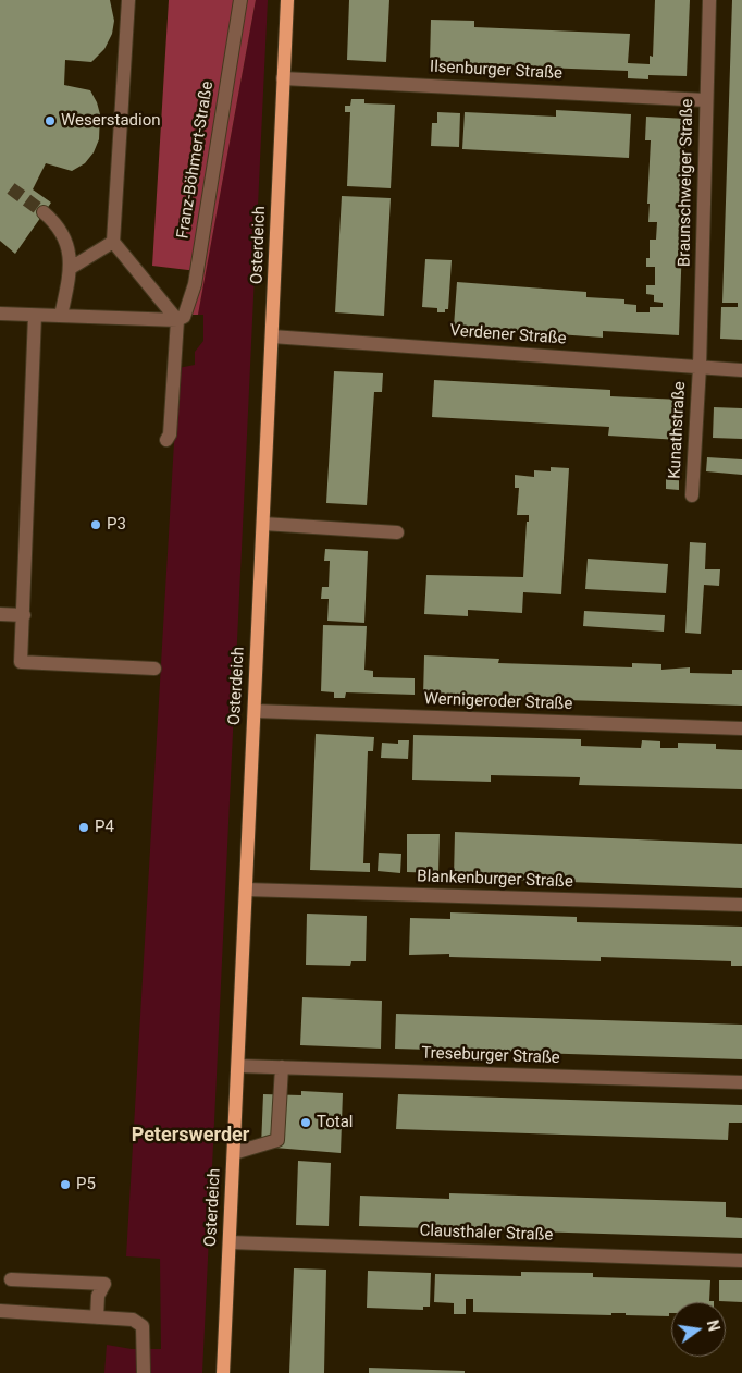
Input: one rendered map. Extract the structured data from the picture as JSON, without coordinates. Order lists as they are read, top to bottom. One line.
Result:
{"streets":{"main road":["Osterdeich"],"street":["Ilsenburger Straße","Franz-Böhmert-Straße","Braunschweiger Straße","Verdener Straße","Kunathstraße","Wernigeroder Straße","Blankenburger Straße","Treseburger Straße","Clausthaler Straße"]},"crossings":[["Ilsenburger Straße","Braunschweiger Straße"],["Ilsenburger Straße","Osterdeich"],["Braunschweiger Straße","Verdener Straße"],["Braunschweiger Straße","Kunathstraße"],["Osterdeich","Verdener Straße"],["Osterdeich","Wernigeroder Straße"],["Osterdeich","Blankenburger Straße"],["Osterdeich","Treseburger Straße"],["Osterdeich","Clausthaler Straße"],["Verdener Straße","Kunathstraße"]],"districts":["Peterswerder"],"places":["Weserstadion","P3","P4","Total","P5"],"north":"right"}
